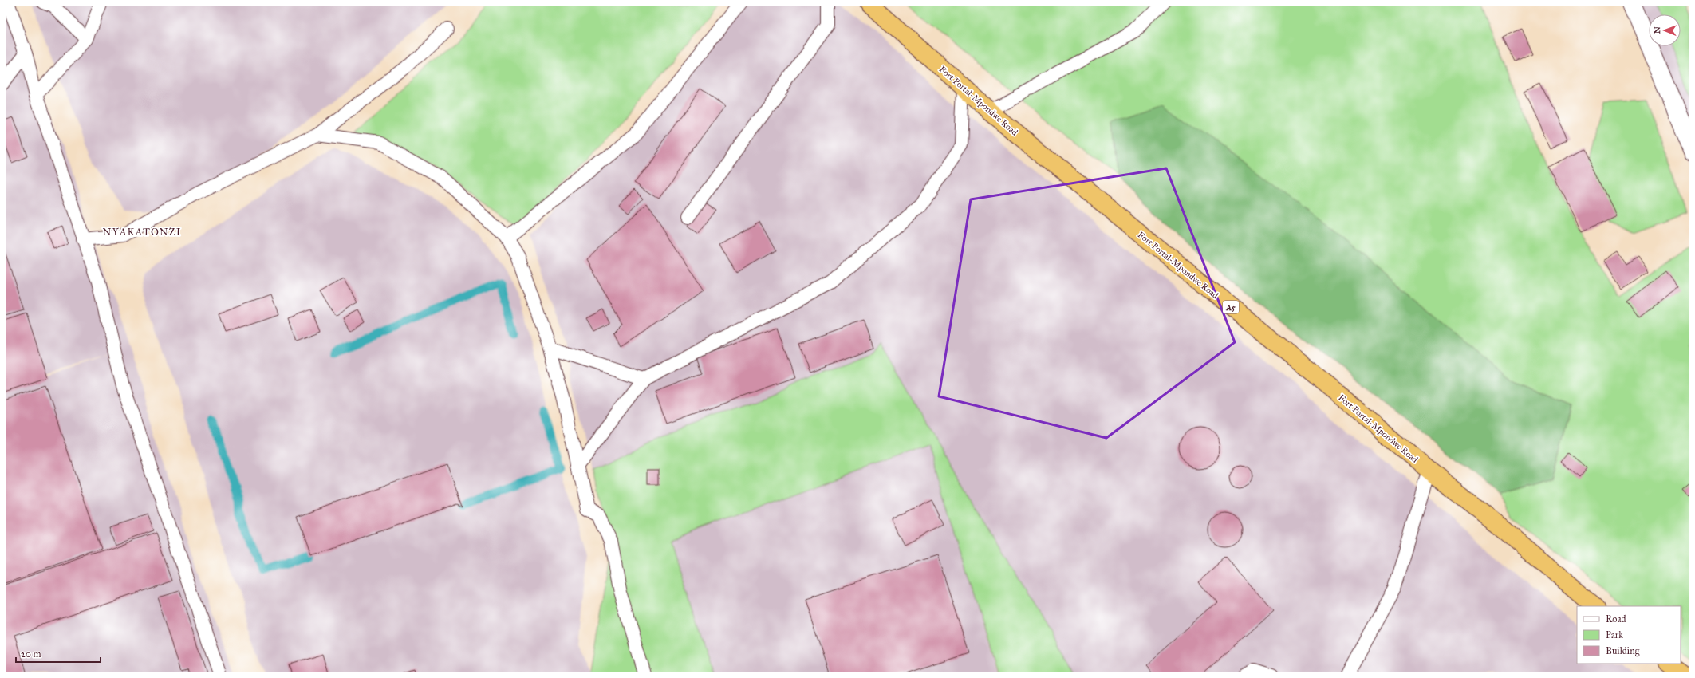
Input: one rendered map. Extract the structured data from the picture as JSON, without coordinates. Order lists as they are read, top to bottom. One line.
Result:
{"streets":{"highway":["Fort Portal-Mpondwe Road","A5"]},"districts":["NYAKATONZI"],"legend":["Road","Park","Building"],"scale_bar":"20 m","north":"left"}
